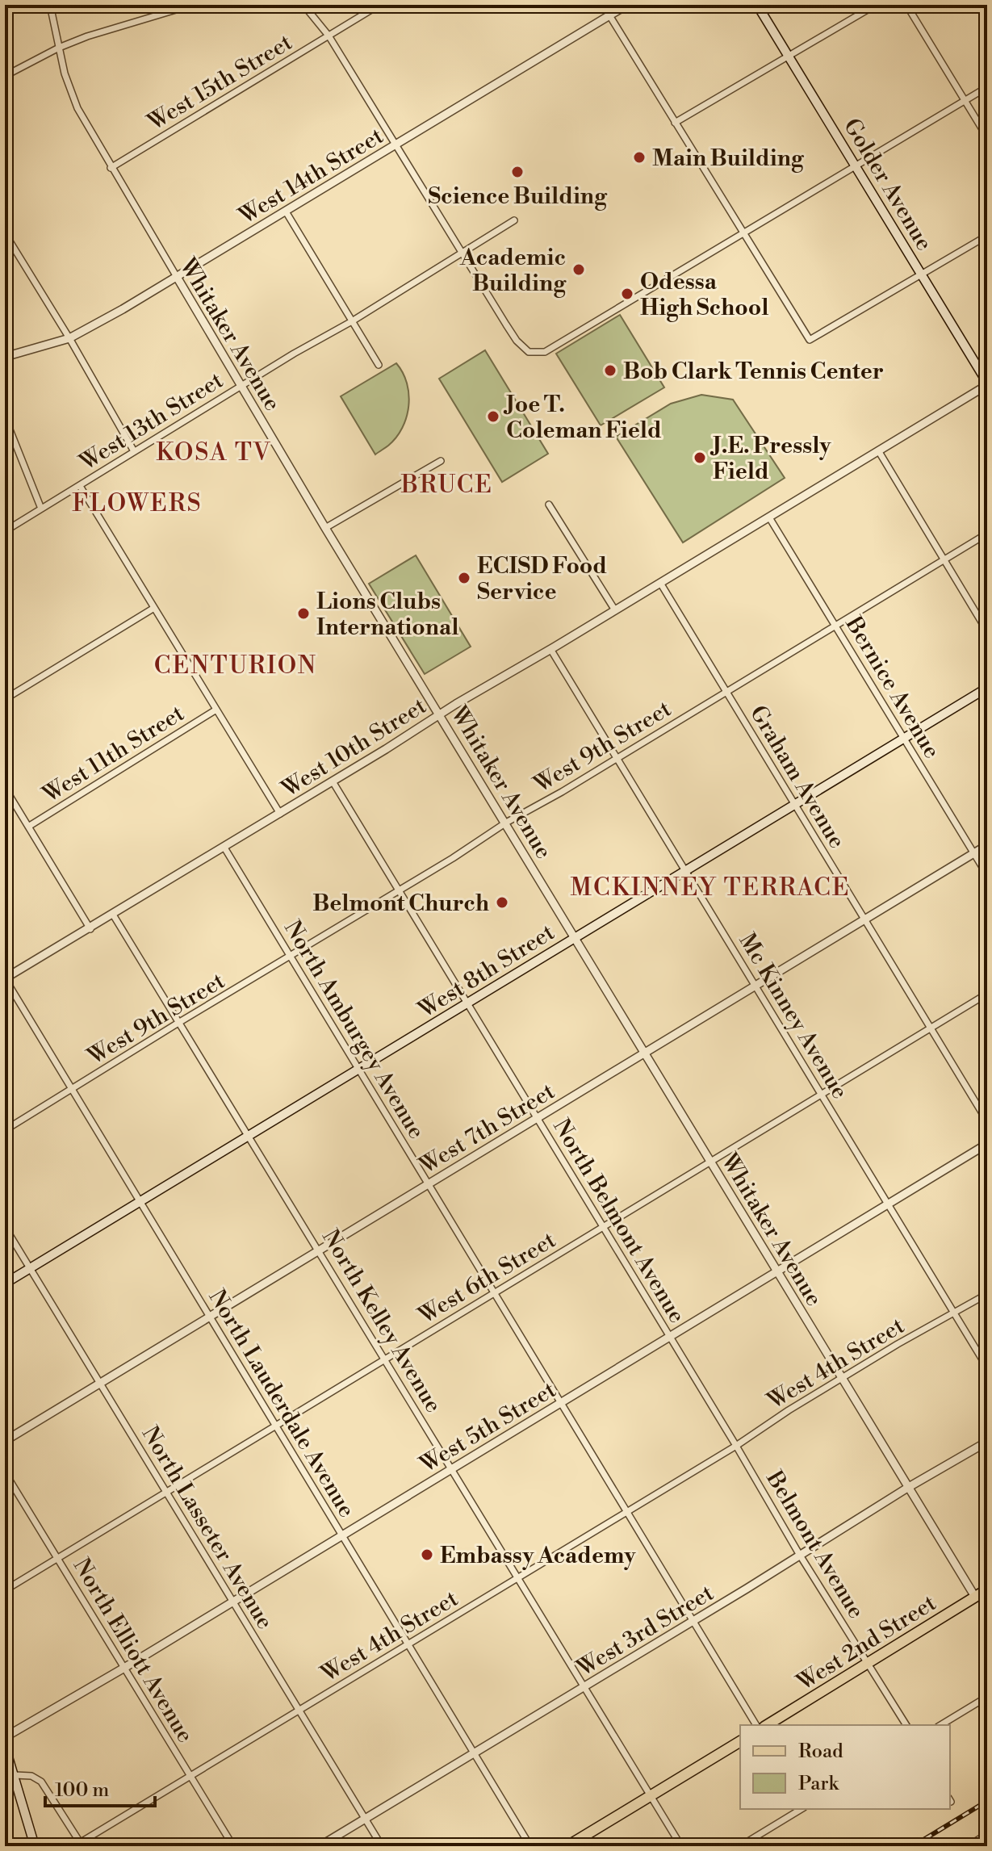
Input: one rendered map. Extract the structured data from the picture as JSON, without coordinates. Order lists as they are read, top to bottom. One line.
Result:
{"streets":{"main road":["Golder Avenue","West 8th Street","West 2nd Street"],"street":["West 15th Street","West 14th Street","Whitaker Avenue","West 13th Street","Bernice Avenue","West 9th Street","West 10th Street","West 11th Street","Graham Avenue","Mc Kinney Avenue","North Amburgey Avenue","West 7th Street","North Belmont Avenue","West 6th Street","North Kelley Avenue","West 4th Street","North Lauderdale Avenue","West 5th Street","North Lasseter Avenue","Belmont Avenue","West 3rd Street","North Elliott Avenue"]},"crossings":[["West 15th Street","Whitaker Avenue"],["West 14th Street","Whitaker Avenue"],["Golder Avenue","West 10th Street"],["Whitaker Avenue","West 13th Street"],["Whitaker Avenue","West 9th Street"],["Whitaker Avenue","West 10th Street"],["Whitaker Avenue","West 8th Street"],["Whitaker Avenue","West 7th Street"],["Whitaker Avenue","West 6th Street"],["Whitaker Avenue","West 4th Street"],["Whitaker Avenue","West 5th Street"],["Whitaker Avenue","West 3rd Street"],["Whitaker Avenue","West 2nd Street"],["Bernice Avenue","West 9th Street"],["Bernice Avenue","West 10th Street"],["Bernice Avenue","West 8th Street"],["Bernice Avenue","West 7th Street"],["West 9th Street","Graham Avenue"],["West 9th Street","Mc Kinney Avenue"],["West 9th Street","North Amburgey Avenue"],["West 9th Street","North Belmont Avenue"],["West 9th Street","North Kelley Avenue"],["West 9th Street","North Lauderdale Avenue"],["West 10th Street","Graham Avenue"],["West 10th Street","Mc Kinney Avenue"],["West 10th Street","North Amburgey Avenue"],["West 10th Street","North Belmont Avenue"],["West 10th Street","North Kelley Avenue"],["West 10th Street","North Lauderdale Avenue"],["Graham Avenue","West 8th Street"],["Graham Avenue","West 7th Street"],["Graham Avenue","West 6th Street"],["West 8th Street","Mc Kinney Avenue"],["West 8th Street","North Amburgey Avenue"],["West 8th Street","North Belmont Avenue"],["West 8th Street","North Kelley Avenue"],["West 8th Street","North Lauderdale Avenue"],["West 8th Street","North Lasseter Avenue"],["Mc Kinney Avenue","West 7th Street"],["Mc Kinney Avenue","West 6th Street"],["Mc Kinney Avenue","West 4th Street"],["Mc Kinney Avenue","West 5th Street"],["North Amburgey Avenue","West 7th Street"],["North Amburgey Avenue","West 6th Street"],["North Amburgey Avenue","West 4th Street"],["North Amburgey Avenue","West 5th Street"],["North Amburgey Avenue","West 3rd Street"],["West 7th Street","North Belmont Avenue"],["West 7th Street","North Kelley Avenue"],["West 7th Street","North Lauderdale Avenue"],["West 7th Street","North Lasseter Avenue"],["North Belmont Avenue","West 6th Street"],["North Belmont Avenue","West 4th Street"],["North Belmont Avenue","West 5th Street"],["North Belmont Avenue","Belmont Avenue"],["West 6th Street","North Kelley Avenue"],["West 6th Street","North Lauderdale Avenue"],["West 6th Street","North Lasseter Avenue"],["West 6th Street","North Elliott Avenue"],["North Kelley Avenue","West 4th Street"],["North Kelley Avenue","West 5th Street"],["North Kelley Avenue","West 3rd Street"],["West 4th Street","North Lauderdale Avenue"],["West 4th Street","North Lasseter Avenue"],["West 4th Street","Belmont Avenue"],["West 4th Street","North Elliott Avenue"],["North Lauderdale Avenue","West 5th Street"],["North Lauderdale Avenue","West 3rd Street"],["West 5th Street","North Lasseter Avenue"],["West 5th Street","North Elliott Avenue"],["North Lasseter Avenue","West 3rd Street"],["Belmont Avenue","West 3rd Street"],["Belmont Avenue","West 2nd Street"]],"districts":["KOSA TV","BRUCE","FLOWERS","CENTURION","MCKINNEY TERRACE"],"places":["Main Building","Science Building","Academic Building","Odessa High School","Bob Clark Tennis Center","Joe T. Coleman Field","J.E. Pressly Field","ECISD Food Service","Lions Clubs International","Belmont Church","Embassy Academy"],"legend":["Road","Park"],"scale_bar":"100 m"}
